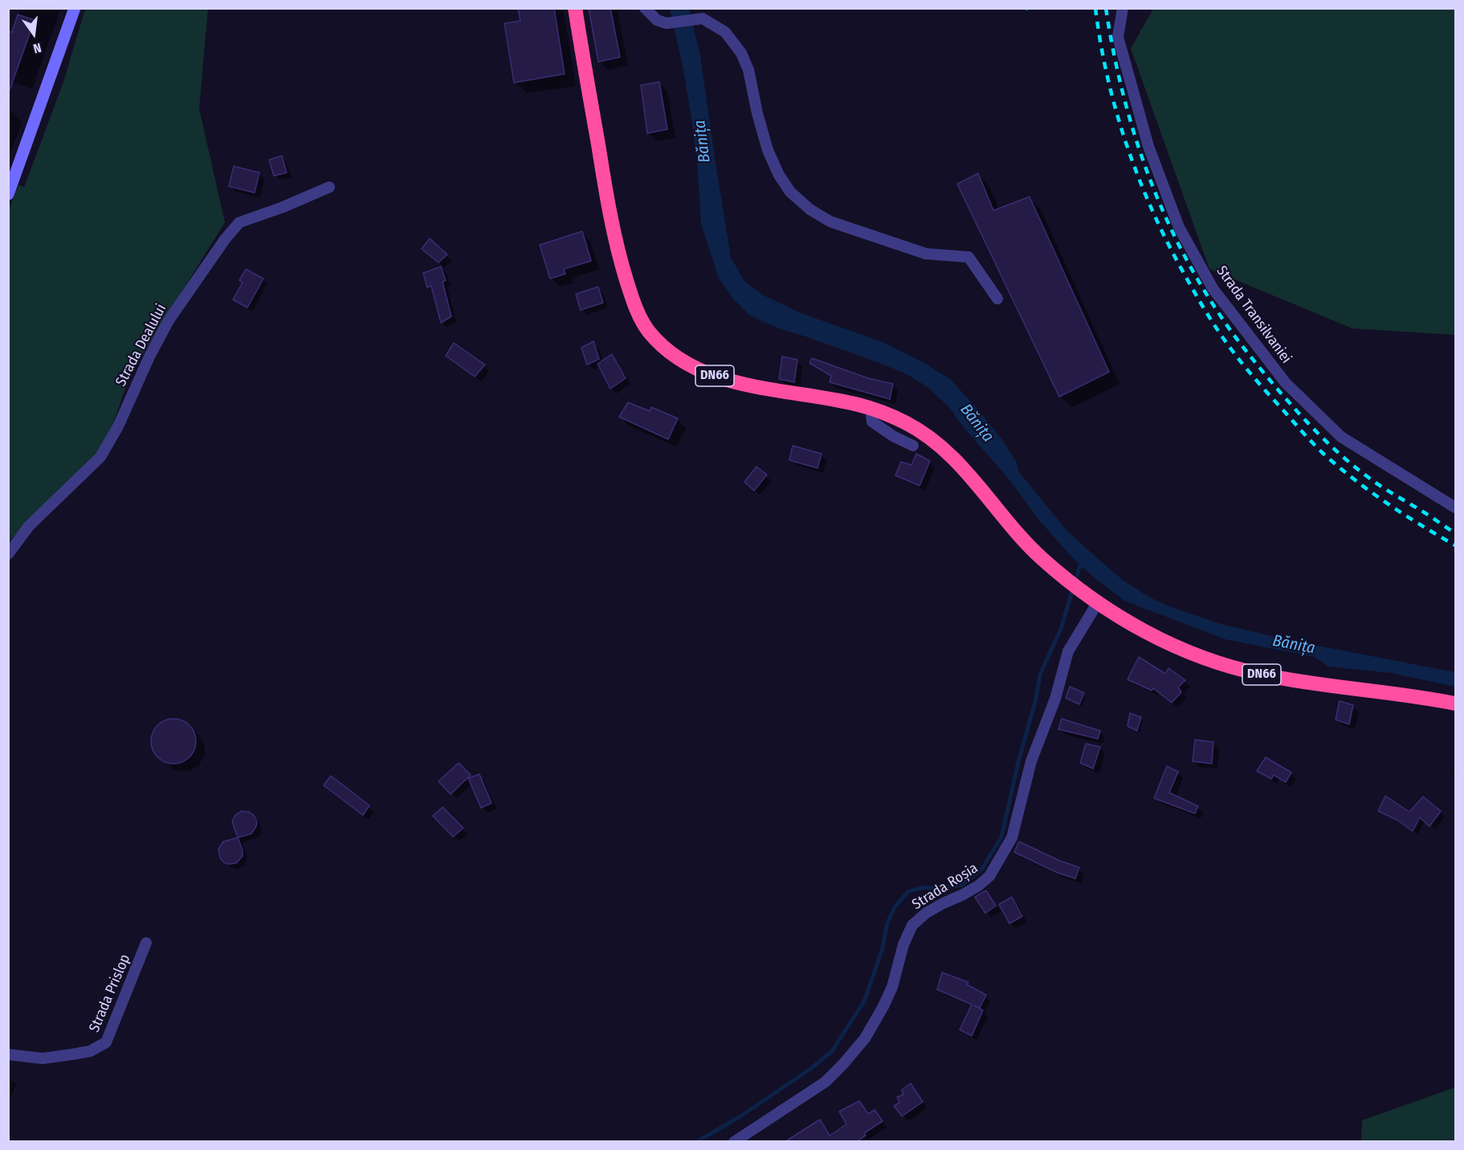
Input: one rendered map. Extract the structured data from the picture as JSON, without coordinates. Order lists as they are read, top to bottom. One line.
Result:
{"streets":{"highway":["DN66"],"street":["Strada Transilvaniei","Strada Dealului","Strada Roșia","Strada Prislop"]},"crossings":[["DN66","Strada Roșia"]],"water":["Bănița"],"north":"bottom"}
